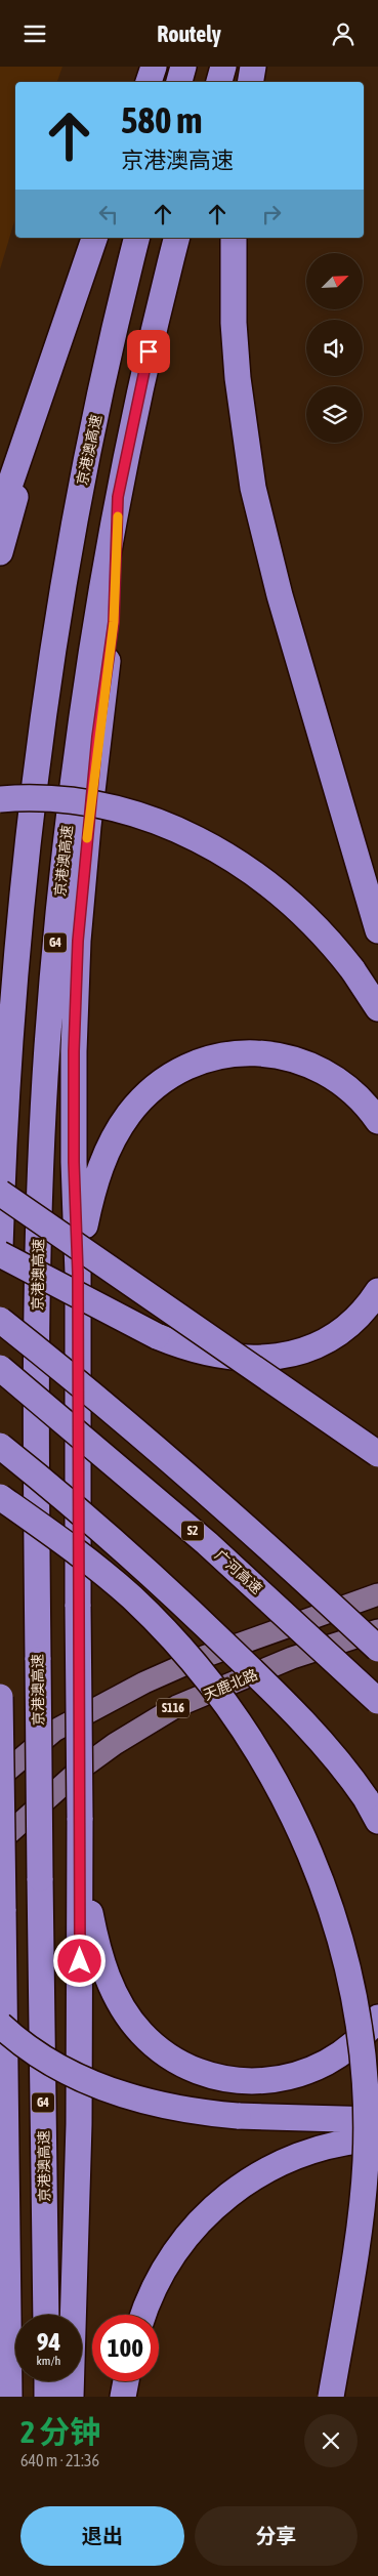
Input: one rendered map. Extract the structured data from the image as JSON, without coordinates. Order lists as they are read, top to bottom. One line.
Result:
{"streets":{"highway":["京港澳高速","G4","S2","广河高速"],"main road":["天鹿北路","S116"]},"north":"top right","page":{"header":"Routely","turn":["580 m","京港澳高速"],"speed":"94 km/h","limit":"100","heading":["2 分钟","640 m · 21:36"],"buttons":["退出","分享"]}}
